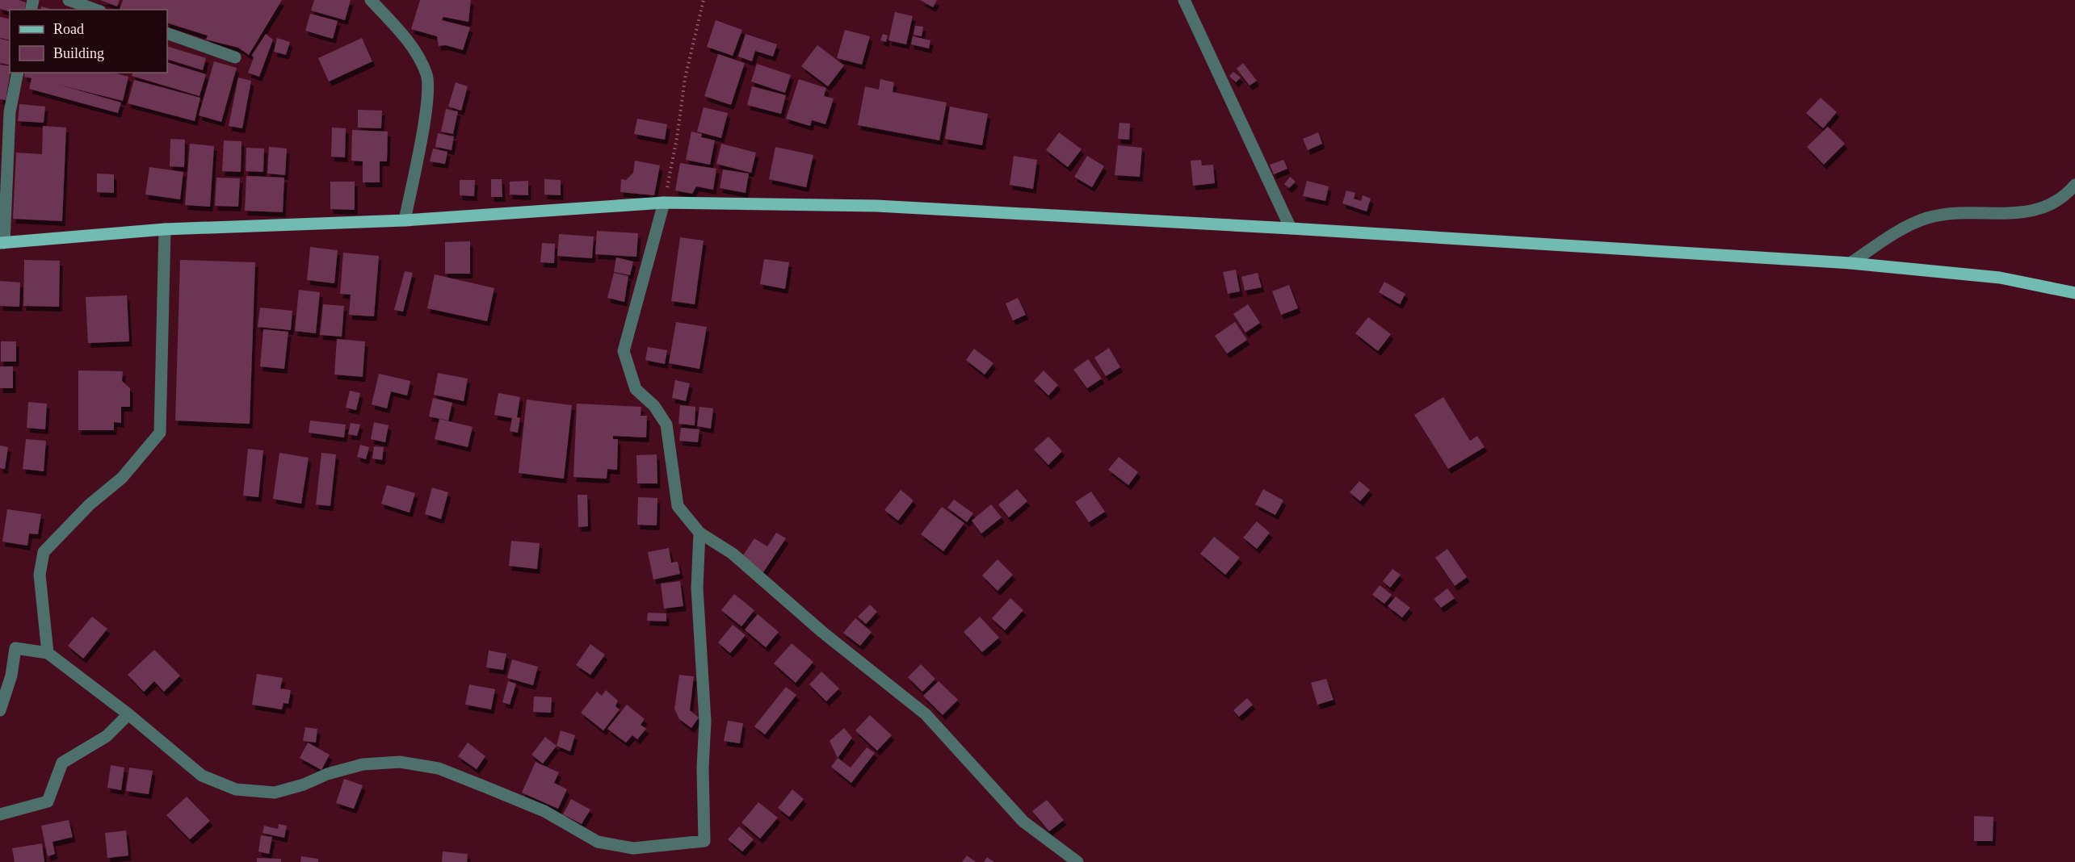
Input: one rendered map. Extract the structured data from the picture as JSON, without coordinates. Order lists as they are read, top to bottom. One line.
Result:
{"legend":["Road","Building"]}
